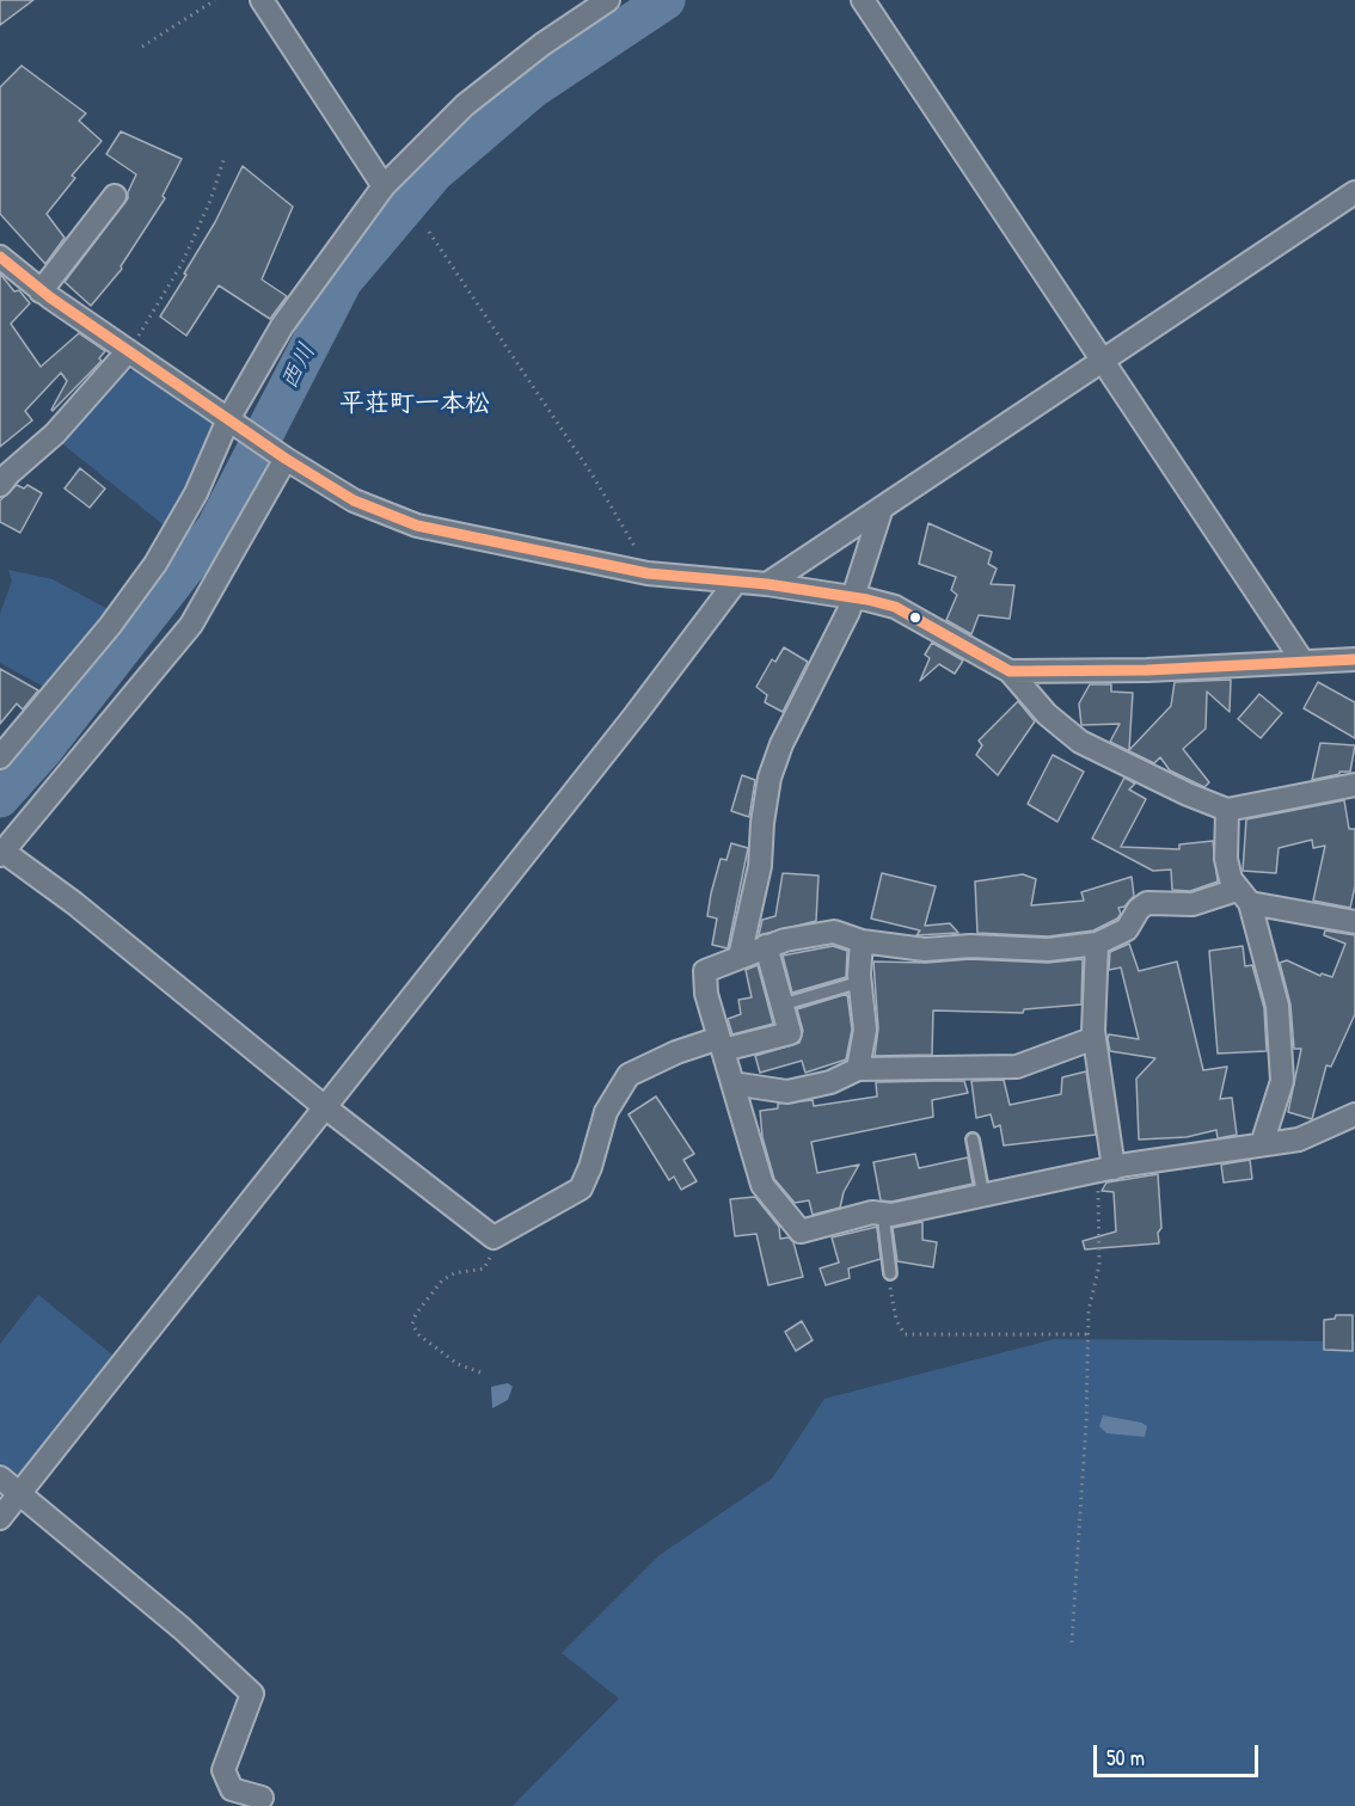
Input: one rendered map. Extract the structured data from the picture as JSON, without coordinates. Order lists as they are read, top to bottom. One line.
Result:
{"districts":["平荘町一本松"],"water":["西川"],"scale_bar":"50 m"}
